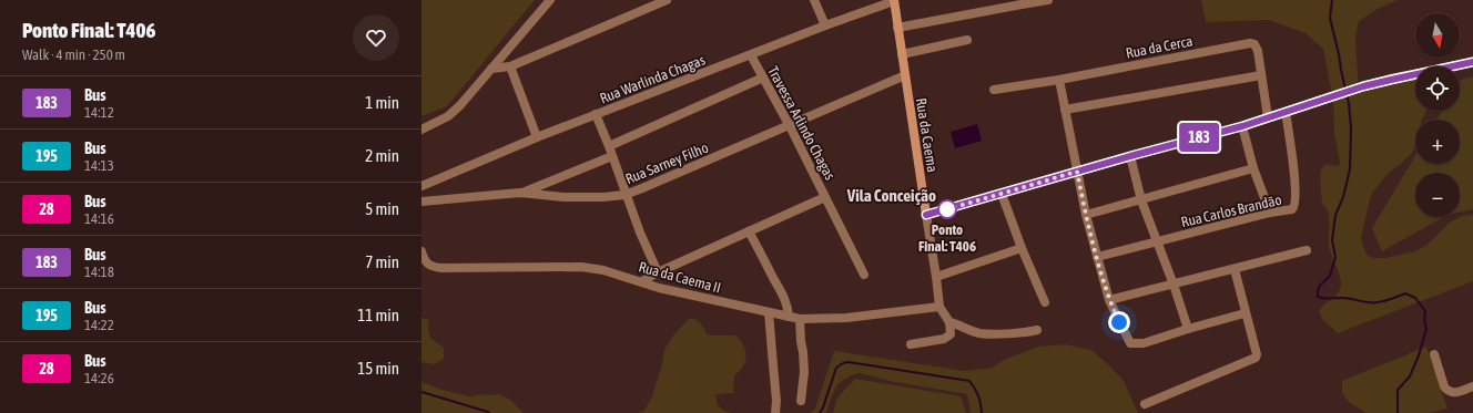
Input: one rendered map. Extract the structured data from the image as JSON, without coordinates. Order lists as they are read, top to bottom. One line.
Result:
{"streets":{"street":["Rua da Cerca","Rua Warlinda Chagas","Travessa Arlindo Chagas","Rua da Caema","Rua Sarney Filho","Rua Carlos Brandão","Rua da Caema II"]},"crossings":[["Rua Warlinda Chagas","Travessa Arlindo Chagas"],["Rua Warlinda Chagas","Rua da Caema"],["Travessa Arlindo Chagas","Rua Sarney Filho"],["Rua da Caema","Rua Sarney Filho"],["Rua da Caema","Rua da Caema II"]],"districts":["Vila Conceição"],"places":["Ponto Final: T406"],"lines":["bus line 183"],"north":"bottom","page":{"heading":["Ponto Final: T406","Walk · 4 min · 250 m"],"on_map":"183","map_buttons":["+","−"],"list":[{"mark":"183","name":"Bus","note":"14:12","value":"1 min"},{"mark":"195","name":"Bus","note":"14:13","value":"2 min"},{"mark":"28","name":"Bus","note":"14:16","value":"5 min"},{"mark":"183","name":"Bus","note":"14:18","value":"7 min"},{"mark":"195","name":"Bus","note":"14:22","value":"11 min"},{"mark":"28","name":"Bus","note":"14:26","value":"15 min"}]}}
